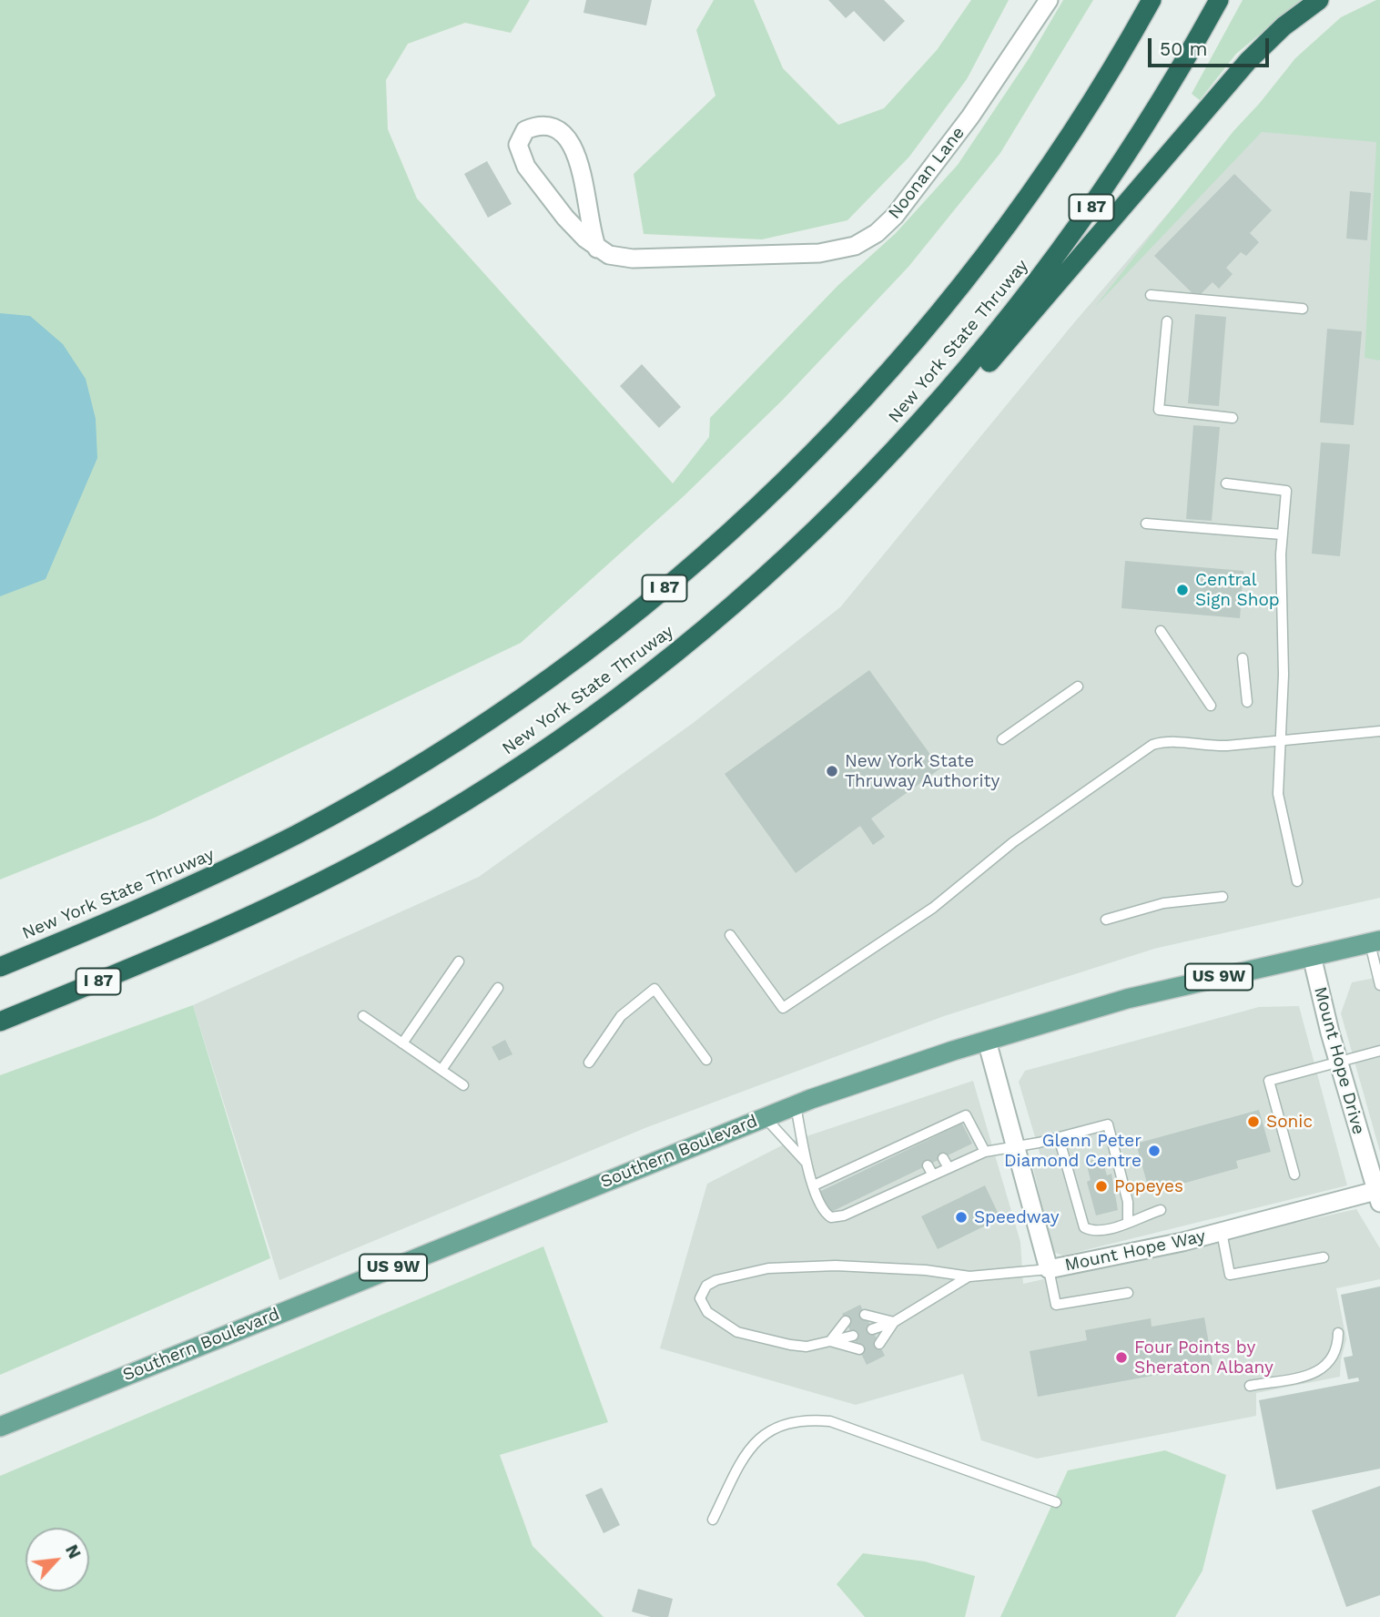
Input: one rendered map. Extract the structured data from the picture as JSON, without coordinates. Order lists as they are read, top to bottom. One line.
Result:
{"streets":{"highway":["I 87","New York State Thruway"],"main road":["US 9W","Southern Boulevard"],"street":["Noonan Lane","Mount Hope Drive","Mount Hope Way"]},"crossings":[["Mount Hope Drive","Southern Boulevard"],["Mount Hope Drive","Mount Hope Way"],["Southern Boulevard","Mount Hope Way"]],"places":["Central Sign Shop","New York State Thruway Authority","Sonic","Glenn Peter Diamond Centre","Popeyes","Speedway","Four Points by Sheraton Albany"],"scale_bar":"50 m","north":"top right"}
